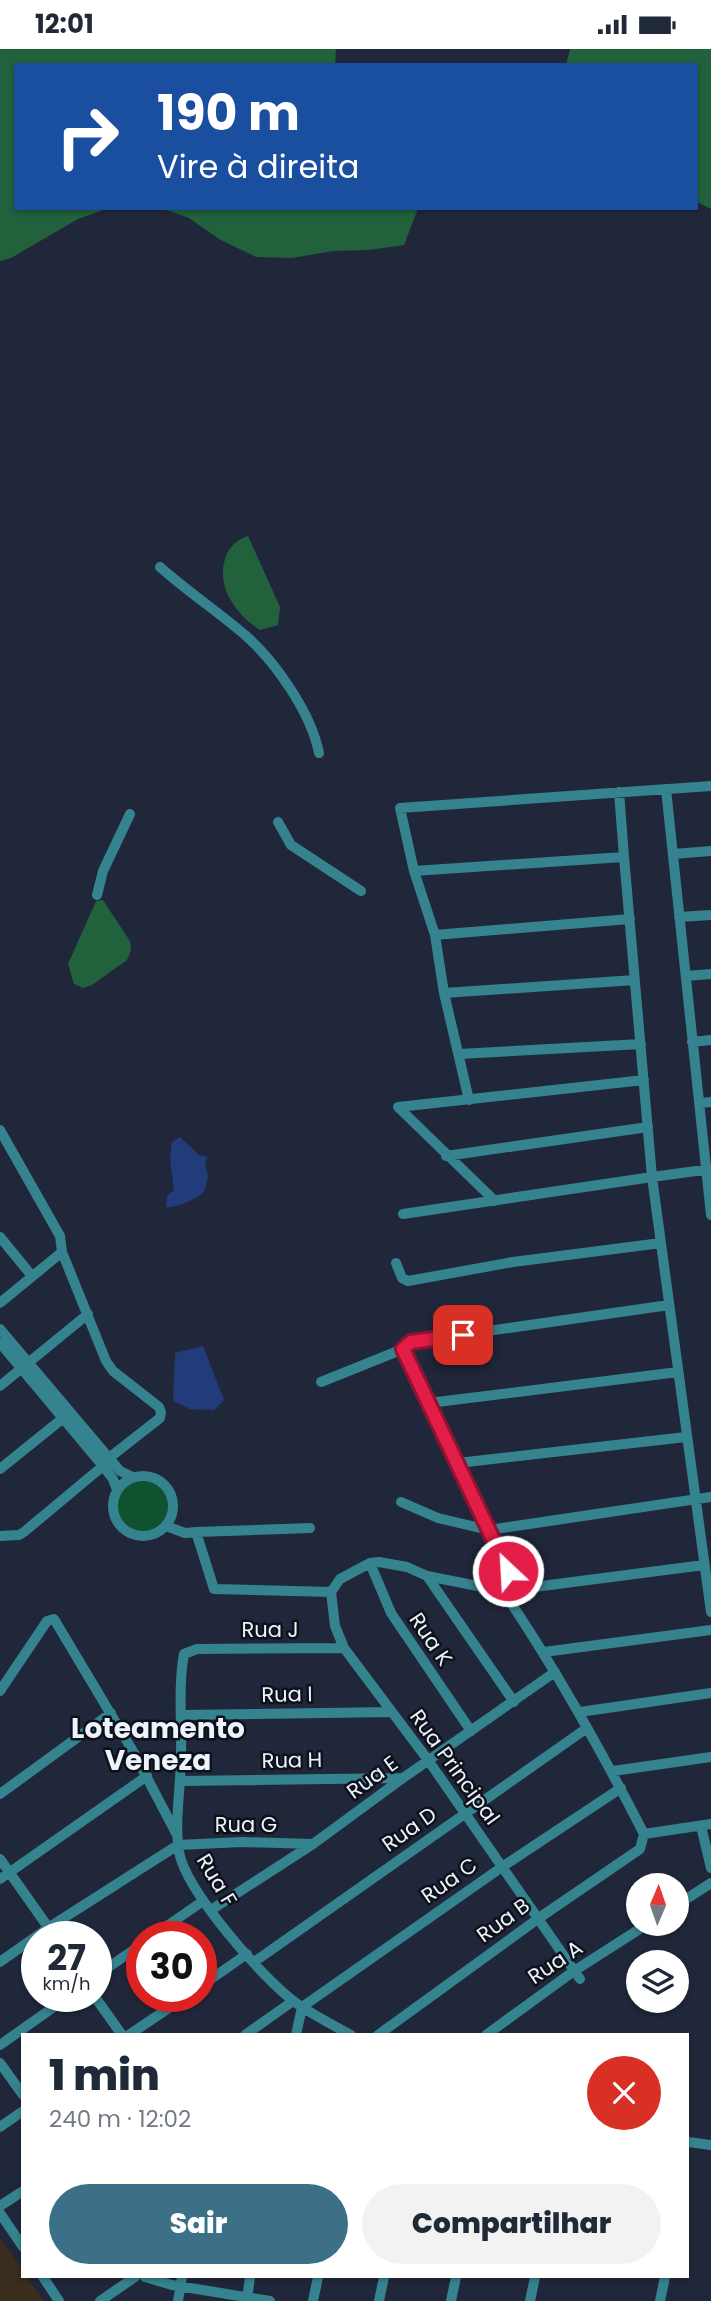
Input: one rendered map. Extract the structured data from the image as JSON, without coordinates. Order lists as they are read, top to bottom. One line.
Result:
{"streets":{"street":["Rua J","Rua K","Rua I","Rua H","Rua Principal","Rua E","Rua G","Rua D","Rua F","Rua C","Rua B","Rua A"]},"crossings":[["Rua J","Rua Principal"],["Rua J","Rua F"],["Rua K","Rua E"],["Rua I","Rua Principal"],["Rua I","Rua F"],["Rua H","Rua E"],["Rua H","Rua F"],["Rua Principal","Rua E"],["Rua Principal","Rua D"],["Rua Principal","Rua C"],["Rua Principal","Rua B"],["Rua Principal","Rua A"],["Rua E","Rua G"],["Rua E","Rua F"],["Rua G","Rua F"],["Rua D","Rua F"],["Rua F","Rua C"]],"districts":["Loteamento Veneza"],"north":"top","page":{"status":"12:01","turn":["190 m","Vire à direita"],"speed":"27 km/h","limit":"30","heading":["1 min","240 m · 12:02"],"buttons":["Sair","Compartilhar"]}}
